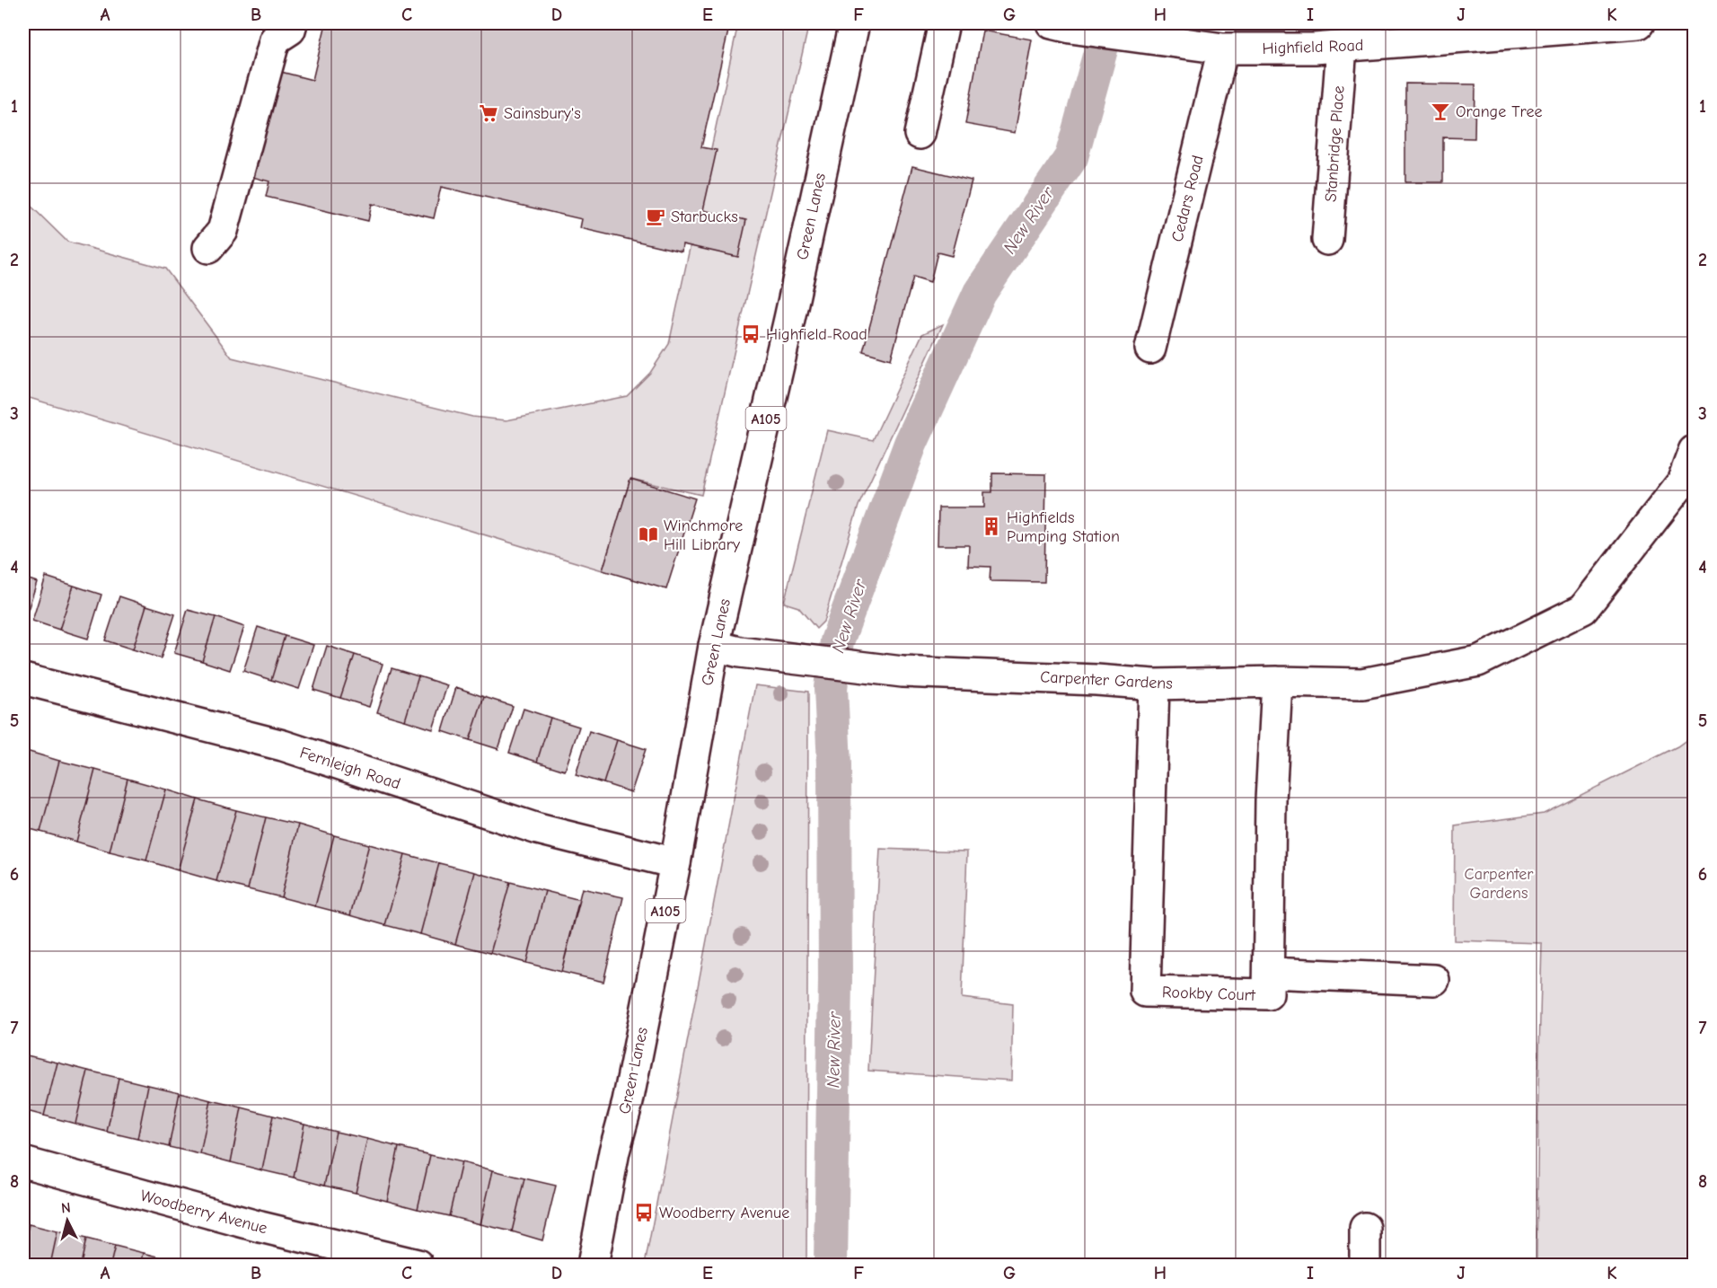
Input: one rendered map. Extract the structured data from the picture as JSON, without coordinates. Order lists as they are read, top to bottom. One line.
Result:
{"streets":{"street":["Highfield Road","Stanbridge Place","Cedars Road","Green Lanes","A105","Carpenter Gardens","Fernleigh Road","Rookby Court","Woodberry Avenue"]},"crossings":[["Highfield Road","Stanbridge Place"],["Highfield Road","Cedars Road"],["Green Lanes","Carpenter Gardens"],["Green Lanes","Fernleigh Road"],["Carpenter Gardens","Rookby Court"]],"water":["New River"],"parks":["Carpenter Gardens"],"places":{"bar":["Orange Tree"],"supermarket":["Sainsbury's"],"cafe":["Starbucks"],"bus stop":["Highfield Road","Woodberry Avenue"],"building":["Highfields Pumping Station"],"library":["Winchmore Hill Library"]},"north":"top","grid":{"columns":["A","B","C","D","E","F","G","H","I","J","K"],"rows":["1","2","3","4","5","6","7","8"]}}
